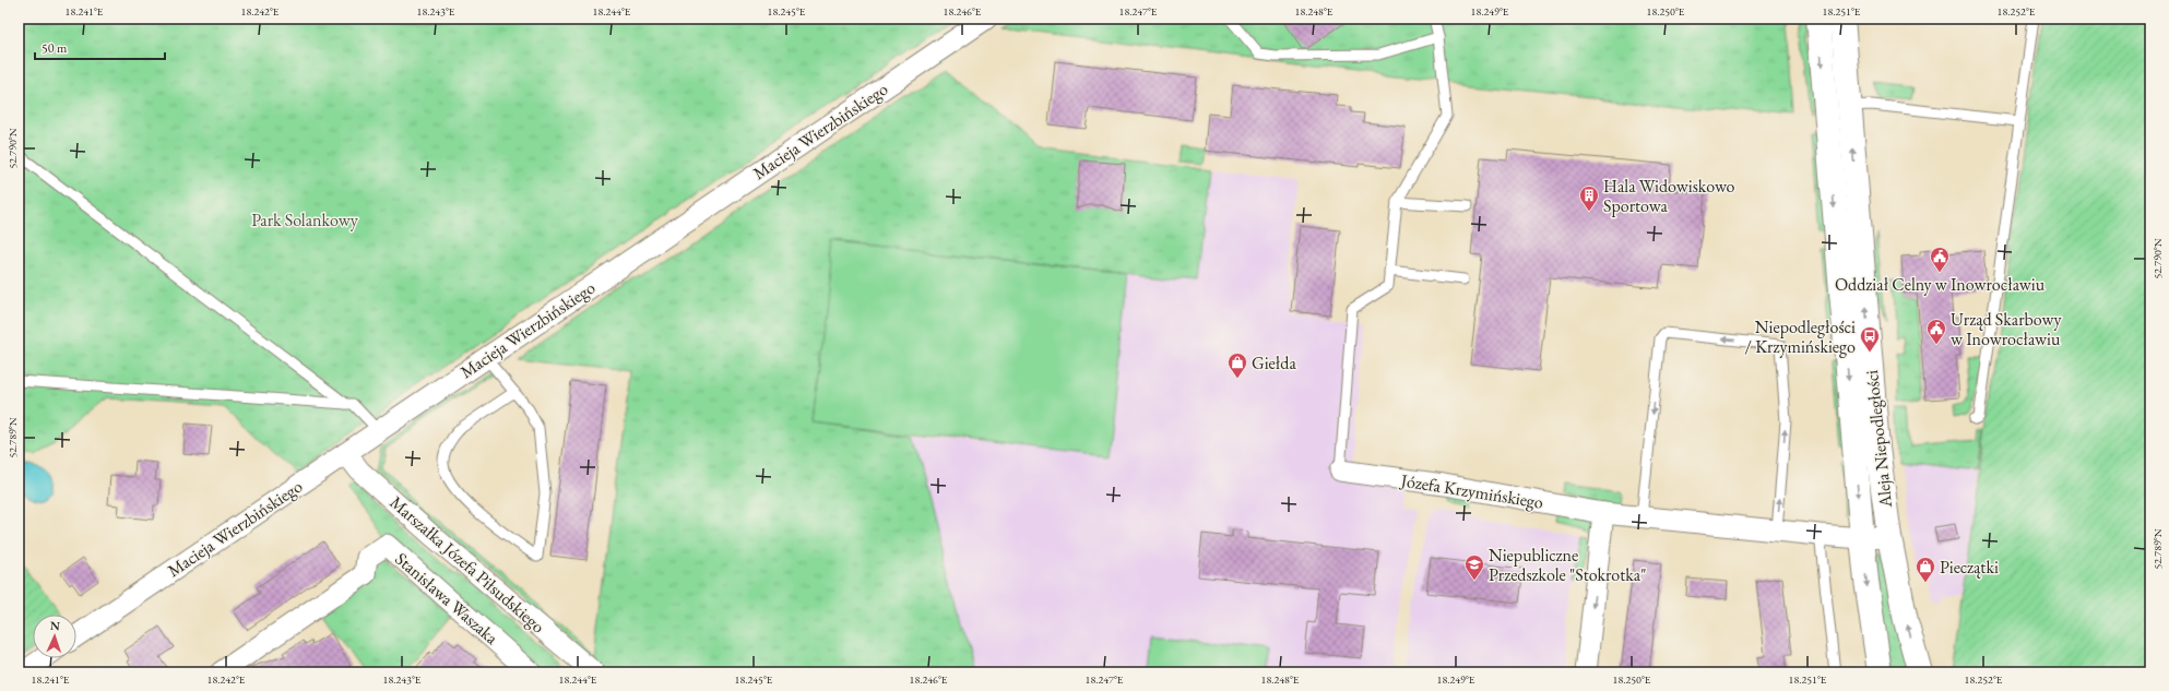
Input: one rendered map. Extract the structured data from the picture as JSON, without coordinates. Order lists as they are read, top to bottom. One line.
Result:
{"streets":{"street":["Macieja Wierzbińskiego","Aleja Niepodległości","Józefa Krzymińskiego","Marszałka Józefa Piłsudskiego","Stanisława Waszaka"]},"crossings":[["Macieja Wierzbińskiego","Marszałka Józefa Piłsudskiego"],["Aleja Niepodległości","Józefa Krzymińskiego"]],"parks":["Park Solankowy"],"places":{"building":["Hala Widowiskowo Sportowa"],"public building":["Oddział Celny w Inowrocławiu","Urząd Skarbowy w Inowrocławiu"],"bus stop":["Niepodległości / Krzymińskiego"],"shop":["Giełda","Pieczątki"],"school or university":["Niepubliczne Przedszkole \"Stokrotka\""]},"scale_bar":"50 m","north":"top","coordinates":["18.241°E","18.242°E","18.243°E","18.244°E","18.245°E","18.246°E","18.247°E","18.248°E","18.249°E","18.250°E","18.251°E","18.252°E","52.790°N","52.789°N"]}
